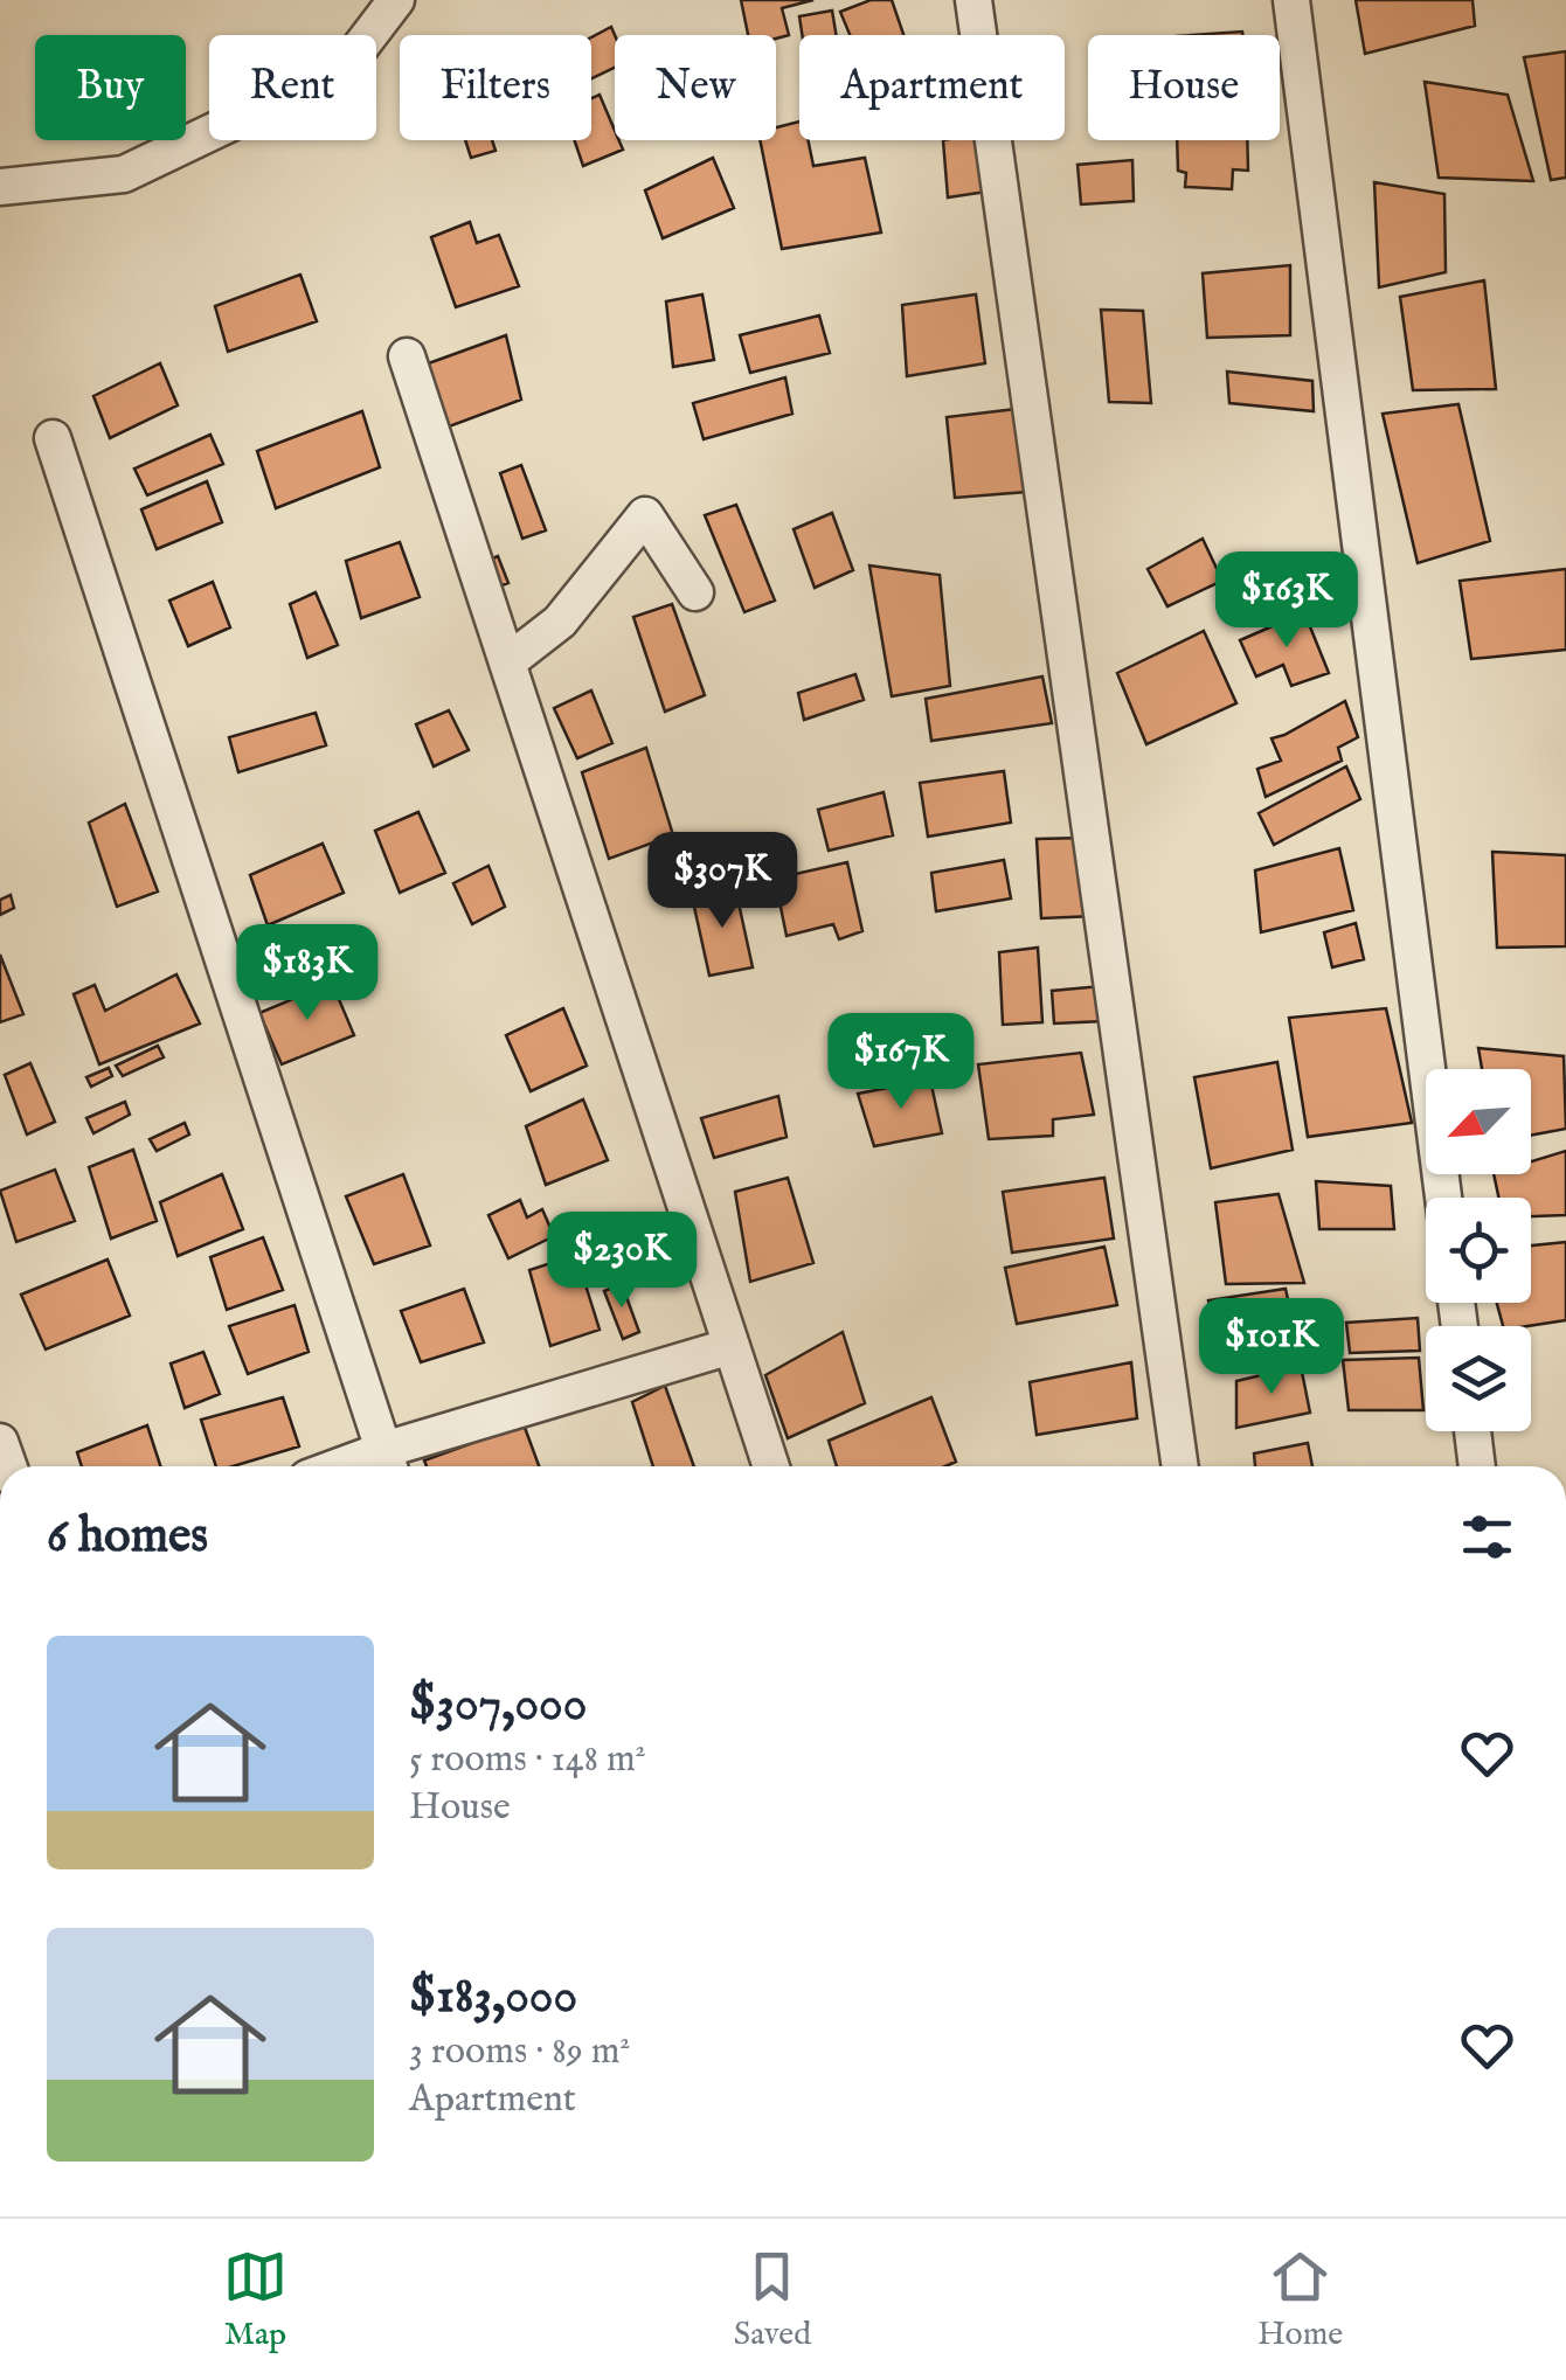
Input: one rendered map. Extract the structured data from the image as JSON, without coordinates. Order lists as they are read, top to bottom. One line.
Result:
{"north":"bottom left","page":{"chip":["Buy","Rent","Filters","New","Apartment","House"],"price":["$163K","$307K","$183K","$167K","$230K","$101K"],"heading":"6 homes","list":[{"name":"$307,000","note":"5 rooms · 148 m² · House"},{"name":"$183,000","note":"3 rooms · 89 m² · Apartment"}],"tabs":["Map","Saved","Home"]}}
